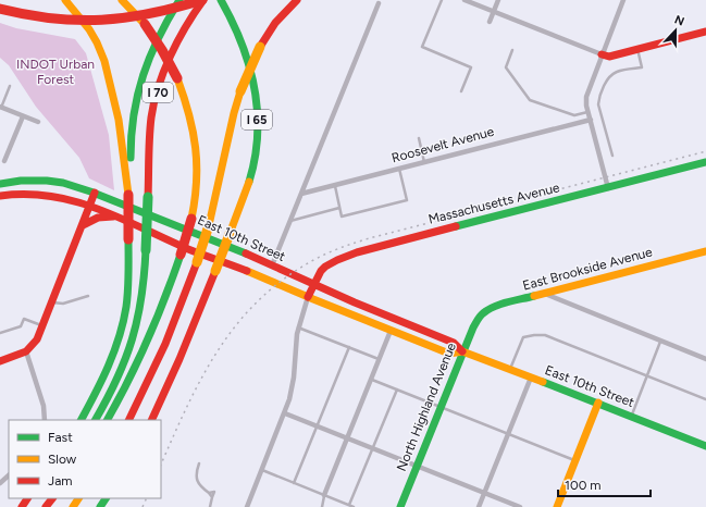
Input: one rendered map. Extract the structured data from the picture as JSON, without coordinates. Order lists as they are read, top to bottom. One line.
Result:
{"streets":{"main road":["I 70","I 65","Massachusetts Avenue","East 10th Street","East Brookside Avenue","North Highland Avenue"],"street":["Roosevelt Avenue"]},"crossings":[["Massachusetts Avenue","East 10th Street"],["East 10th Street","North Highland Avenue"],["East Brookside Avenue","North Highland Avenue"]],"parks":["INDOT Urban Forest"],"legend":["Fast","Slow","Jam"],"scale_bar":"100 m","north":"top"}
